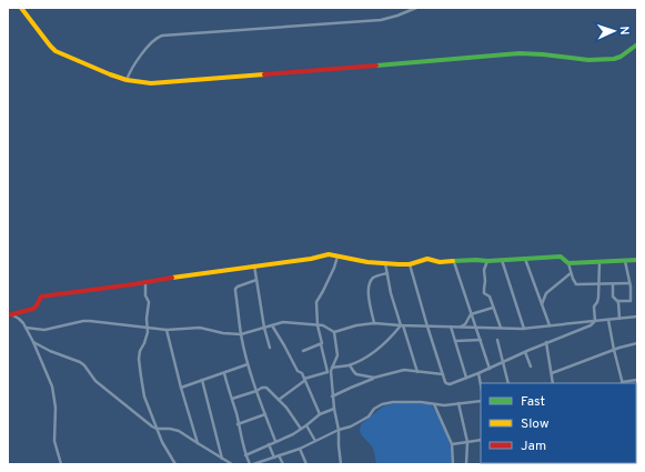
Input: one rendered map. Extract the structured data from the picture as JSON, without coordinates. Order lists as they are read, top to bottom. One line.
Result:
{"legend":["Fast","Slow","Jam"],"north":"right"}
